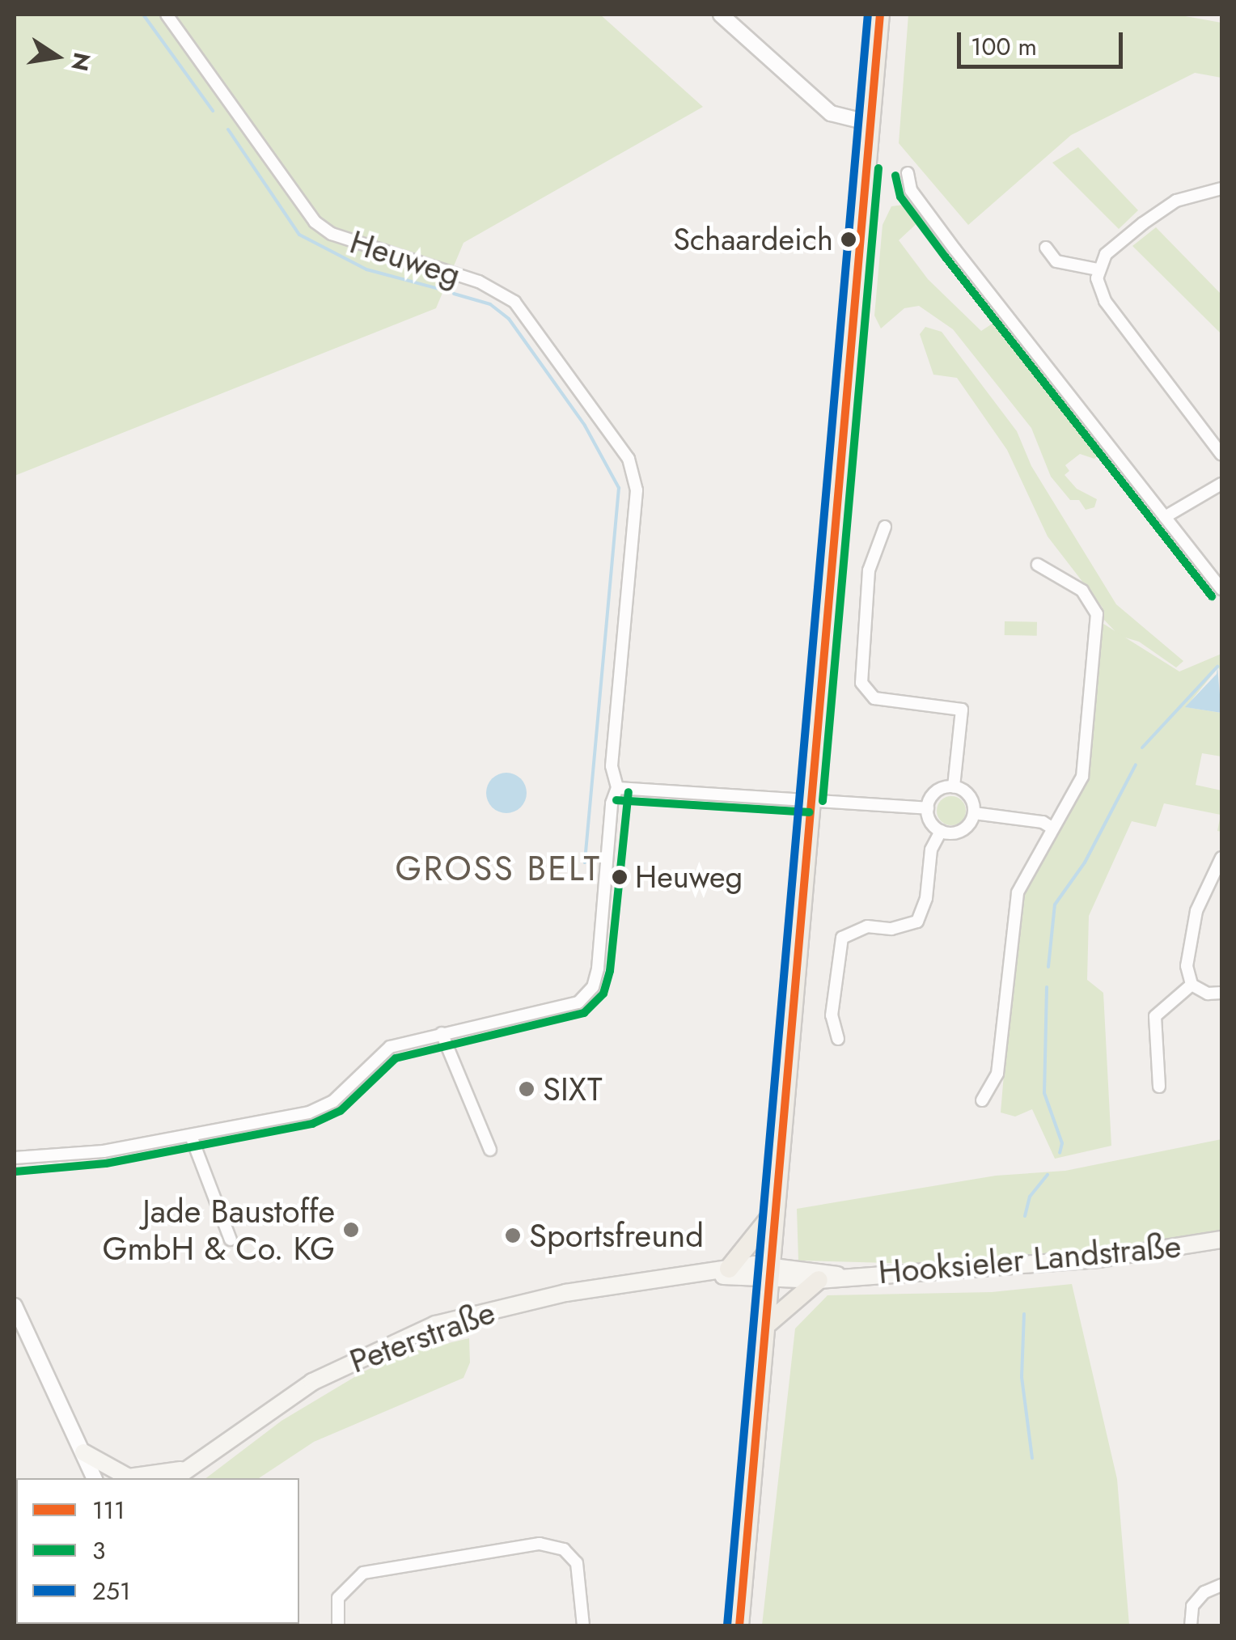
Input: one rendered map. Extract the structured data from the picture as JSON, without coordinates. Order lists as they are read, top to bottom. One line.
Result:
{"streets":{"main road":["Hooksieler Landstraße","Peterstraße"],"street":["Heuweg"]},"crossings":[["Hooksieler Landstraße","Peterstraße"]],"districts":["GROSS BELT"],"places":["Schaardeich","Heuweg","SIXT","Jade Baustoffe GmbH & Co. KG","Sportsfreund"],"lines":["transit line 111","transit line 251","transit line 3"],"legend":["111","3","251"],"scale_bar":"100 m","north":"right"}
